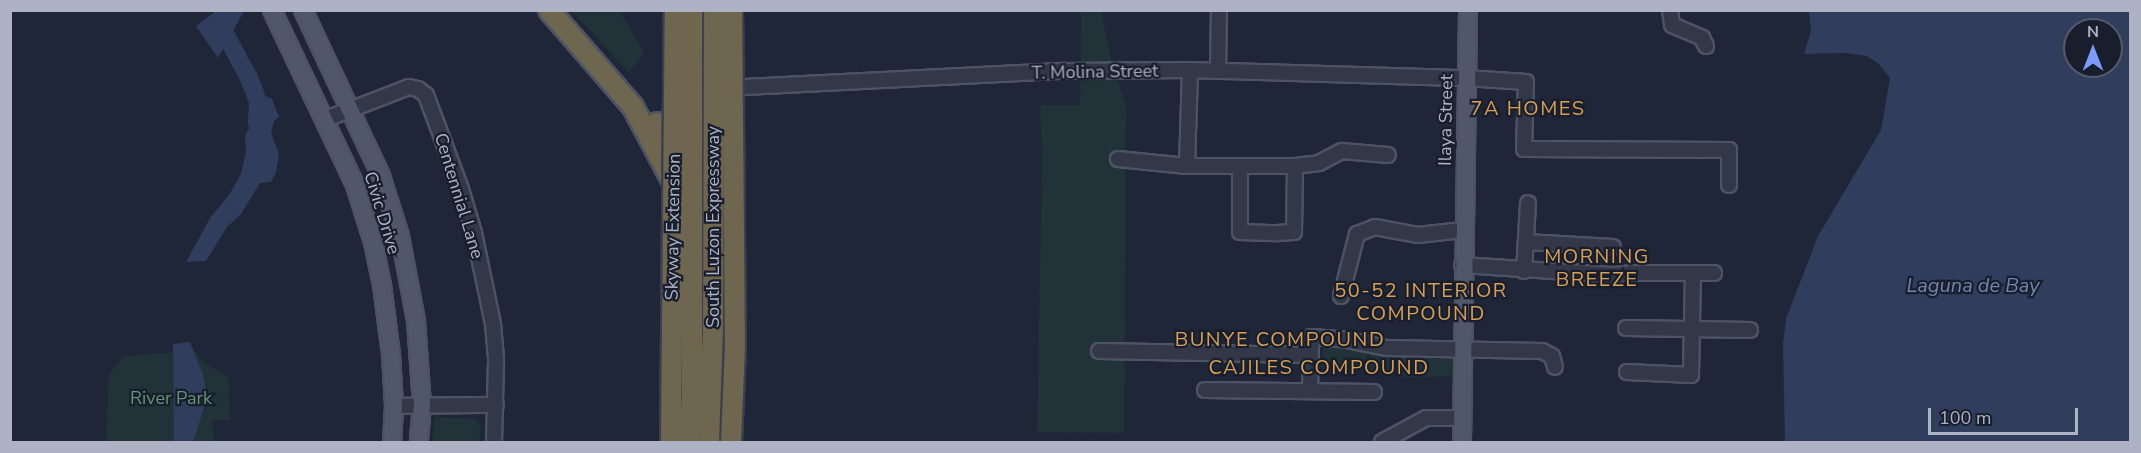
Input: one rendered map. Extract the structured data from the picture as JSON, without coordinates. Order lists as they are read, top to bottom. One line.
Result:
{"streets":{"highway":["Skyway Extension","South Luzon Expressway"],"main road":["Ilaya Street","Civic Drive"],"street":["T. Molina Street","Centennial Lane"]},"crossings":[["T. Molina Street","Ilaya Street"],["Centennial Lane","Civic Drive"]],"districts":["7A HOMES","MORNING BREEZE","50-52 INTERIOR COMPOUND","BUNYE COMPOUND","CAJILES COMPOUND"],"water":["Laguna de Bay"],"parks":["River Park"],"scale_bar":"100 m","north":"top"}
